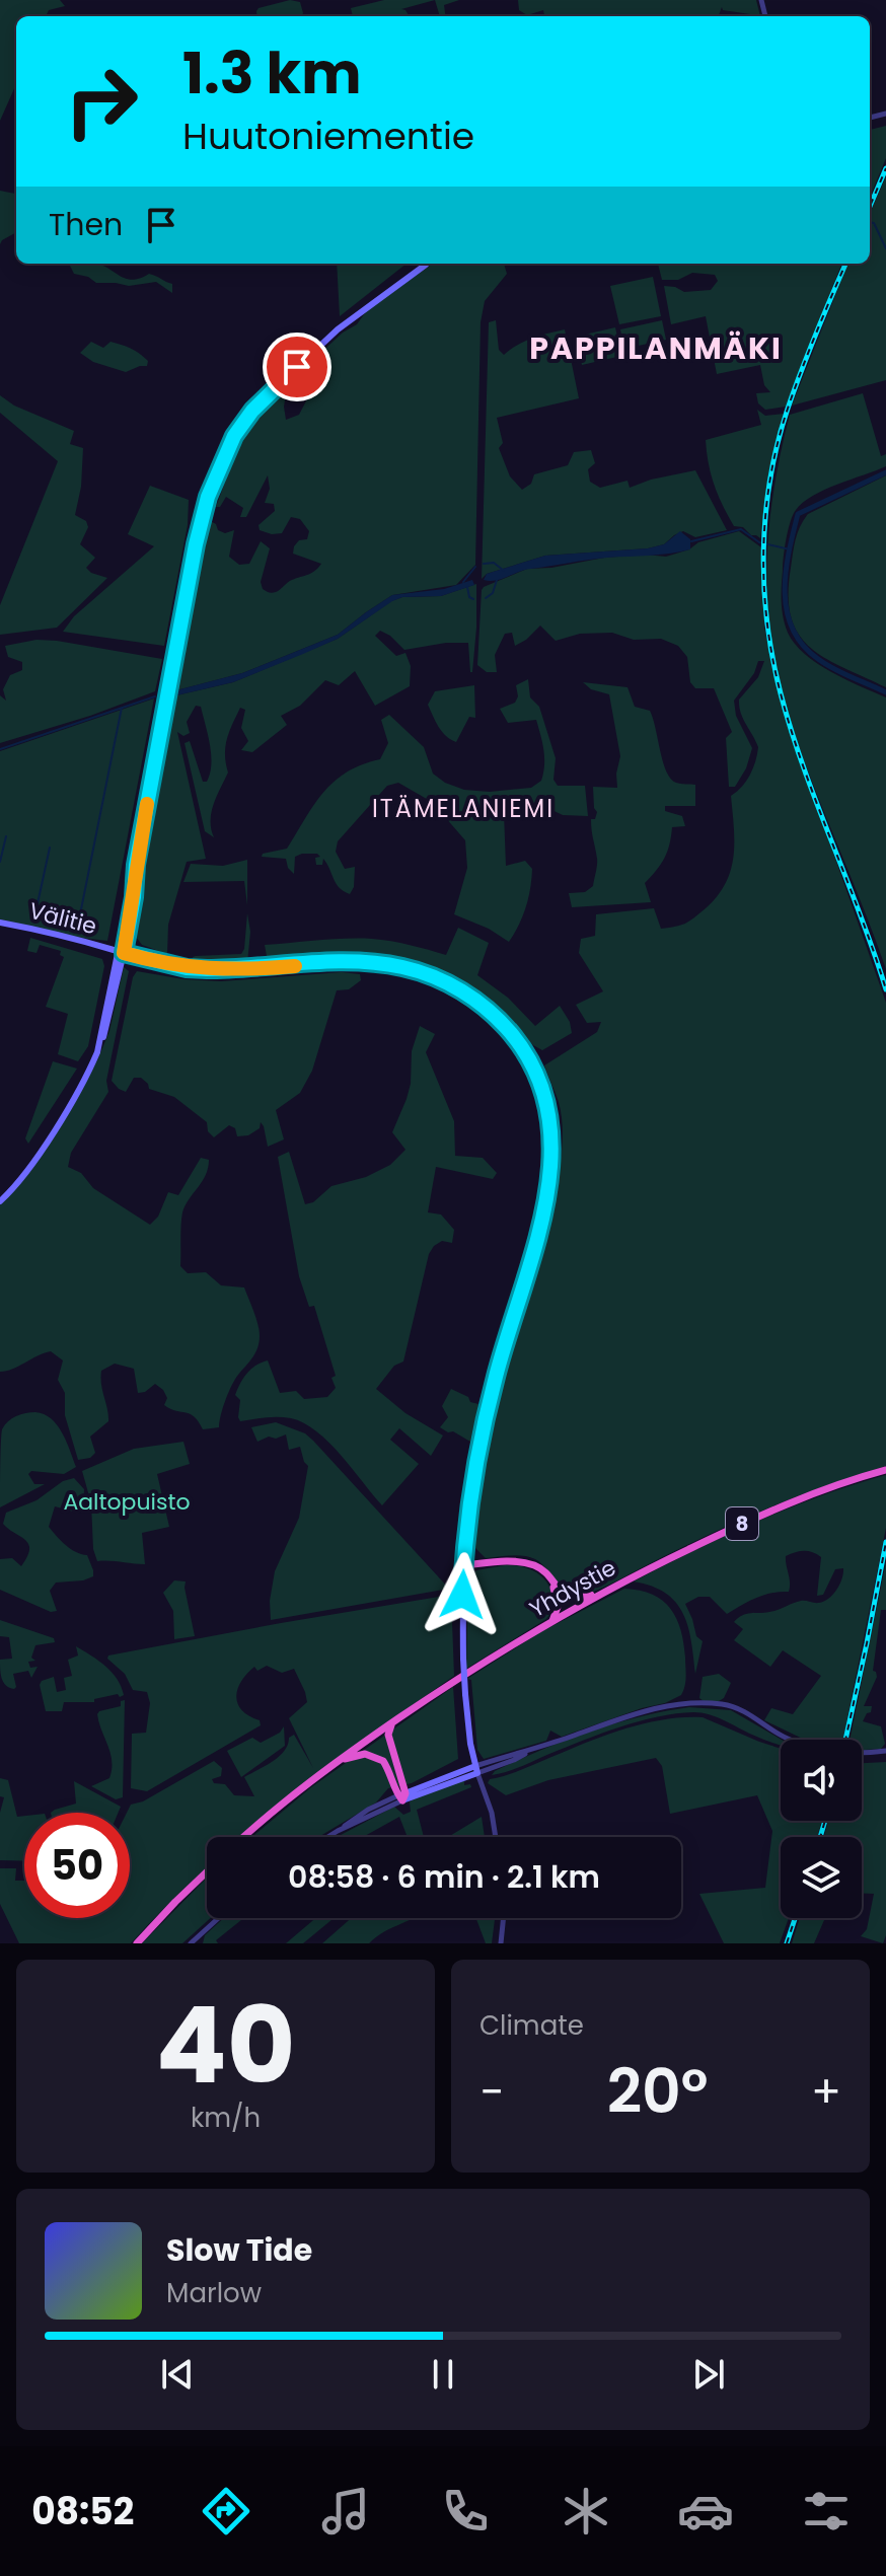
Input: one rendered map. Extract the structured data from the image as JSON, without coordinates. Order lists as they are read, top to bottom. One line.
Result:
{"streets":{"highway":["8","Yhdystie"],"main road":["Välitie"]},"districts":["PAPPILANMÄKI","ITÄMELANIEMI"],"parks":["Aaltopuisto"],"page":{"turn":["1.3 km","Huutoniementie"],"then":"Then","limit":"50","trip":"08:58 · 6 min · 2.1 km","tile":[["40","km/h"],"Climate"],"heat":["−","20°","+"],"song":["Slow Tide","Marlow"],"tabs":"08:52"}}
